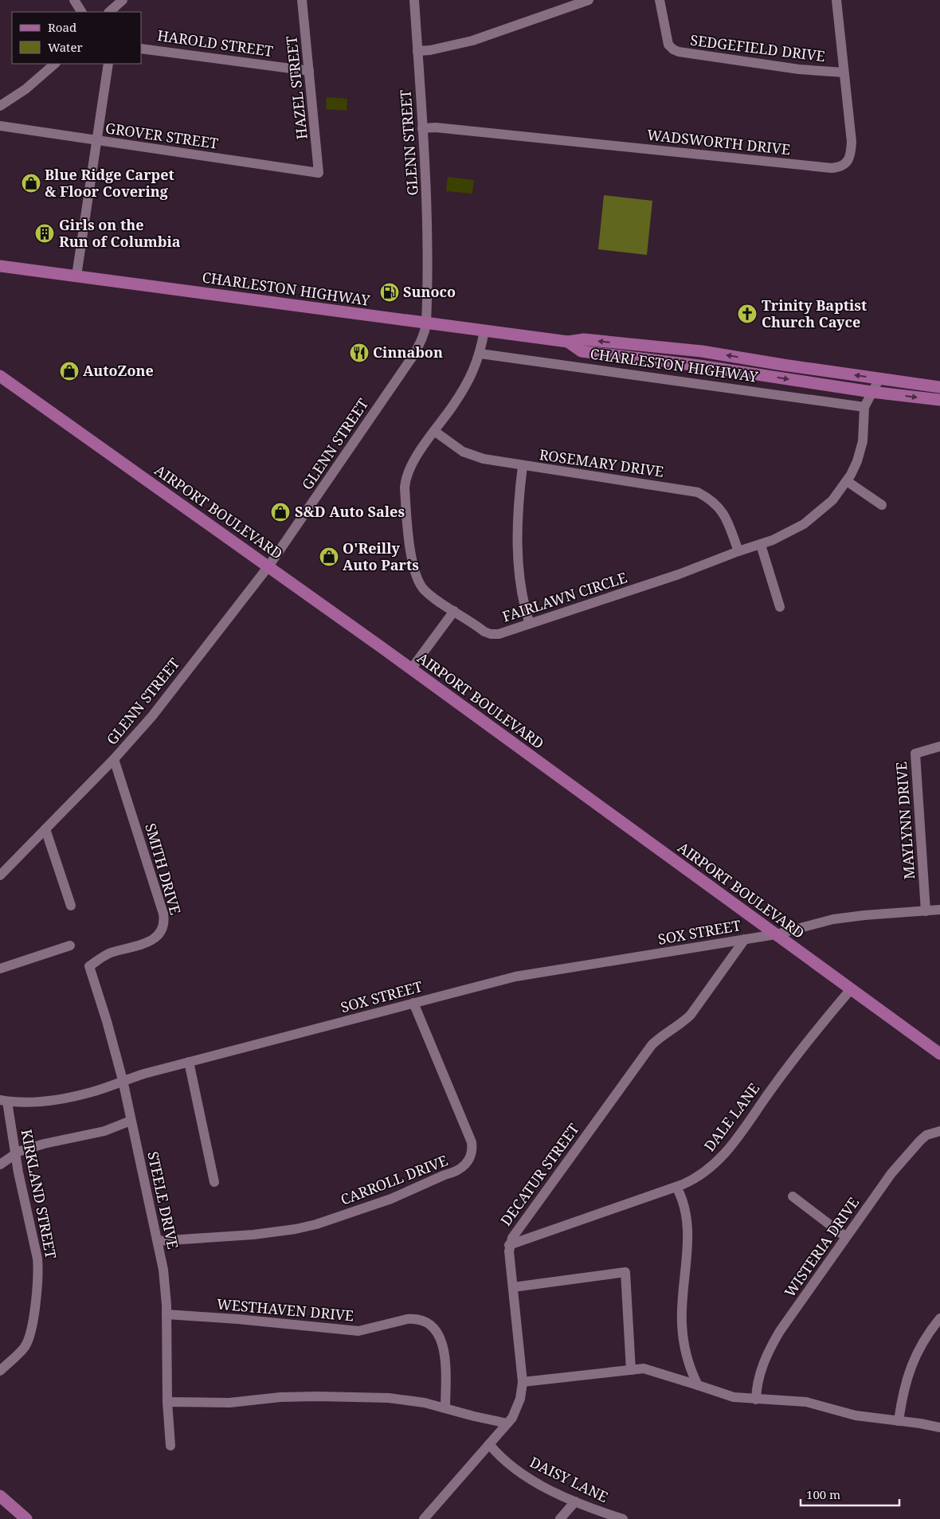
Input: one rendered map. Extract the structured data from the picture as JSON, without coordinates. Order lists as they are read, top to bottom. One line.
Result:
{"streets":{"main road":["CHARLESTON HIGHWAY","AIRPORT BOULEVARD"],"street":["HAROLD STREET","SEDGEFIELD DRIVE","HAZEL STREET","GROVER STREET","GLENN STREET","WADSWORTH DRIVE","ROSEMARY DRIVE","FAIRLAWN CIRCLE","MAYLYNN DRIVE","SMITH DRIVE","SOX STREET","DALE LANE","DECATUR STREET","CARROLL DRIVE","KIRKLAND STREET","STEELE DRIVE","WISTERIA DRIVE","WESTHAVEN DRIVE","DAISY LANE"]},"crossings":[["HAROLD STREET","HAZEL STREET"],["SEDGEFIELD DRIVE","WADSWORTH DRIVE"],["HAZEL STREET","GROVER STREET"],["GLENN STREET","WADSWORTH DRIVE"],["GLENN STREET","CHARLESTON HIGHWAY"],["GLENN STREET","AIRPORT BOULEVARD"],["GLENN STREET","SMITH DRIVE"],["CHARLESTON HIGHWAY","FAIRLAWN CIRCLE"],["ROSEMARY DRIVE","FAIRLAWN CIRCLE"],["AIRPORT BOULEVARD","SOX STREET"],["AIRPORT BOULEVARD","DALE LANE"],["MAYLYNN DRIVE","SOX STREET"],["SMITH DRIVE","STEELE DRIVE"],["SOX STREET","DECATUR STREET"],["SOX STREET","CARROLL DRIVE"],["SOX STREET","KIRKLAND STREET"],["SOX STREET","STEELE DRIVE"],["DALE LANE","DECATUR STREET"],["DECATUR STREET","DAISY LANE"],["CARROLL DRIVE","STEELE DRIVE"],["STEELE DRIVE","WESTHAVEN DRIVE"]],"places":{"shop":["Blue Ridge Carpet & Floor Covering","AutoZone","S&D Auto Sales","O'Reilly Auto Parts"],"building":["Girls on the Run of Columbia"],"fuel station":["Sunoco"],"church":["Trinity Baptist Church Cayce"],"restaurant":["Cinnabon"]},"legend":["Road","Water"],"scale_bar":"100 m"}
